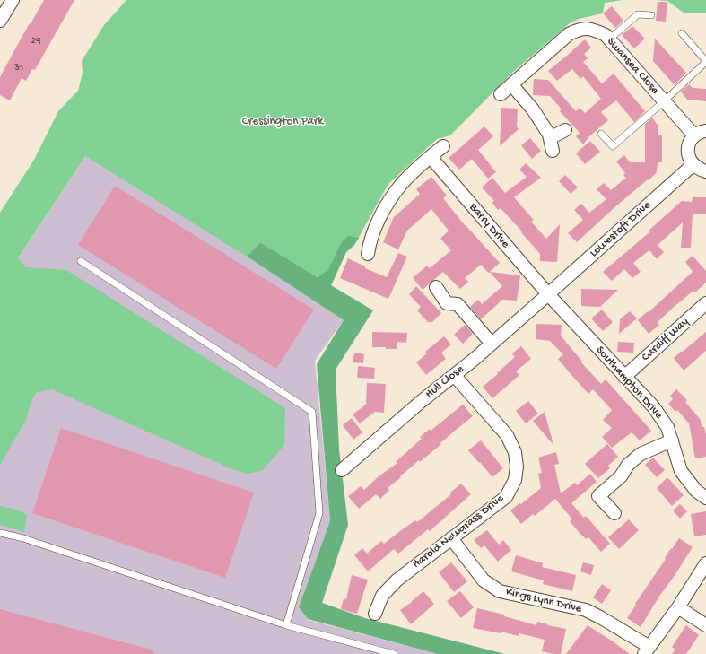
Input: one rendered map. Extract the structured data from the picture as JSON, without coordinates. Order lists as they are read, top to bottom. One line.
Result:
{"streets":{"street":["Swansea Close","Barry Drive","Lowestoft Drive","Cardiff Way","Hull Close","Southampton Drive","Harold Newgrass Drive","Kings Lynn Drive"]},"crossings":[["Barry Drive","Lowestoft Drive"],["Barry Drive","Hull Close"],["Barry Drive","Southampton Drive"],["Lowestoft Drive","Hull Close"],["Lowestoft Drive","Southampton Drive"],["Cardiff Way","Southampton Drive"],["Hull Close","Southampton Drive"],["Hull Close","Harold Newgrass Drive"],["Harold Newgrass Drive","Kings Lynn Drive"]],"parks":["Cressington Park"],"house_numbers":["29","31"]}
